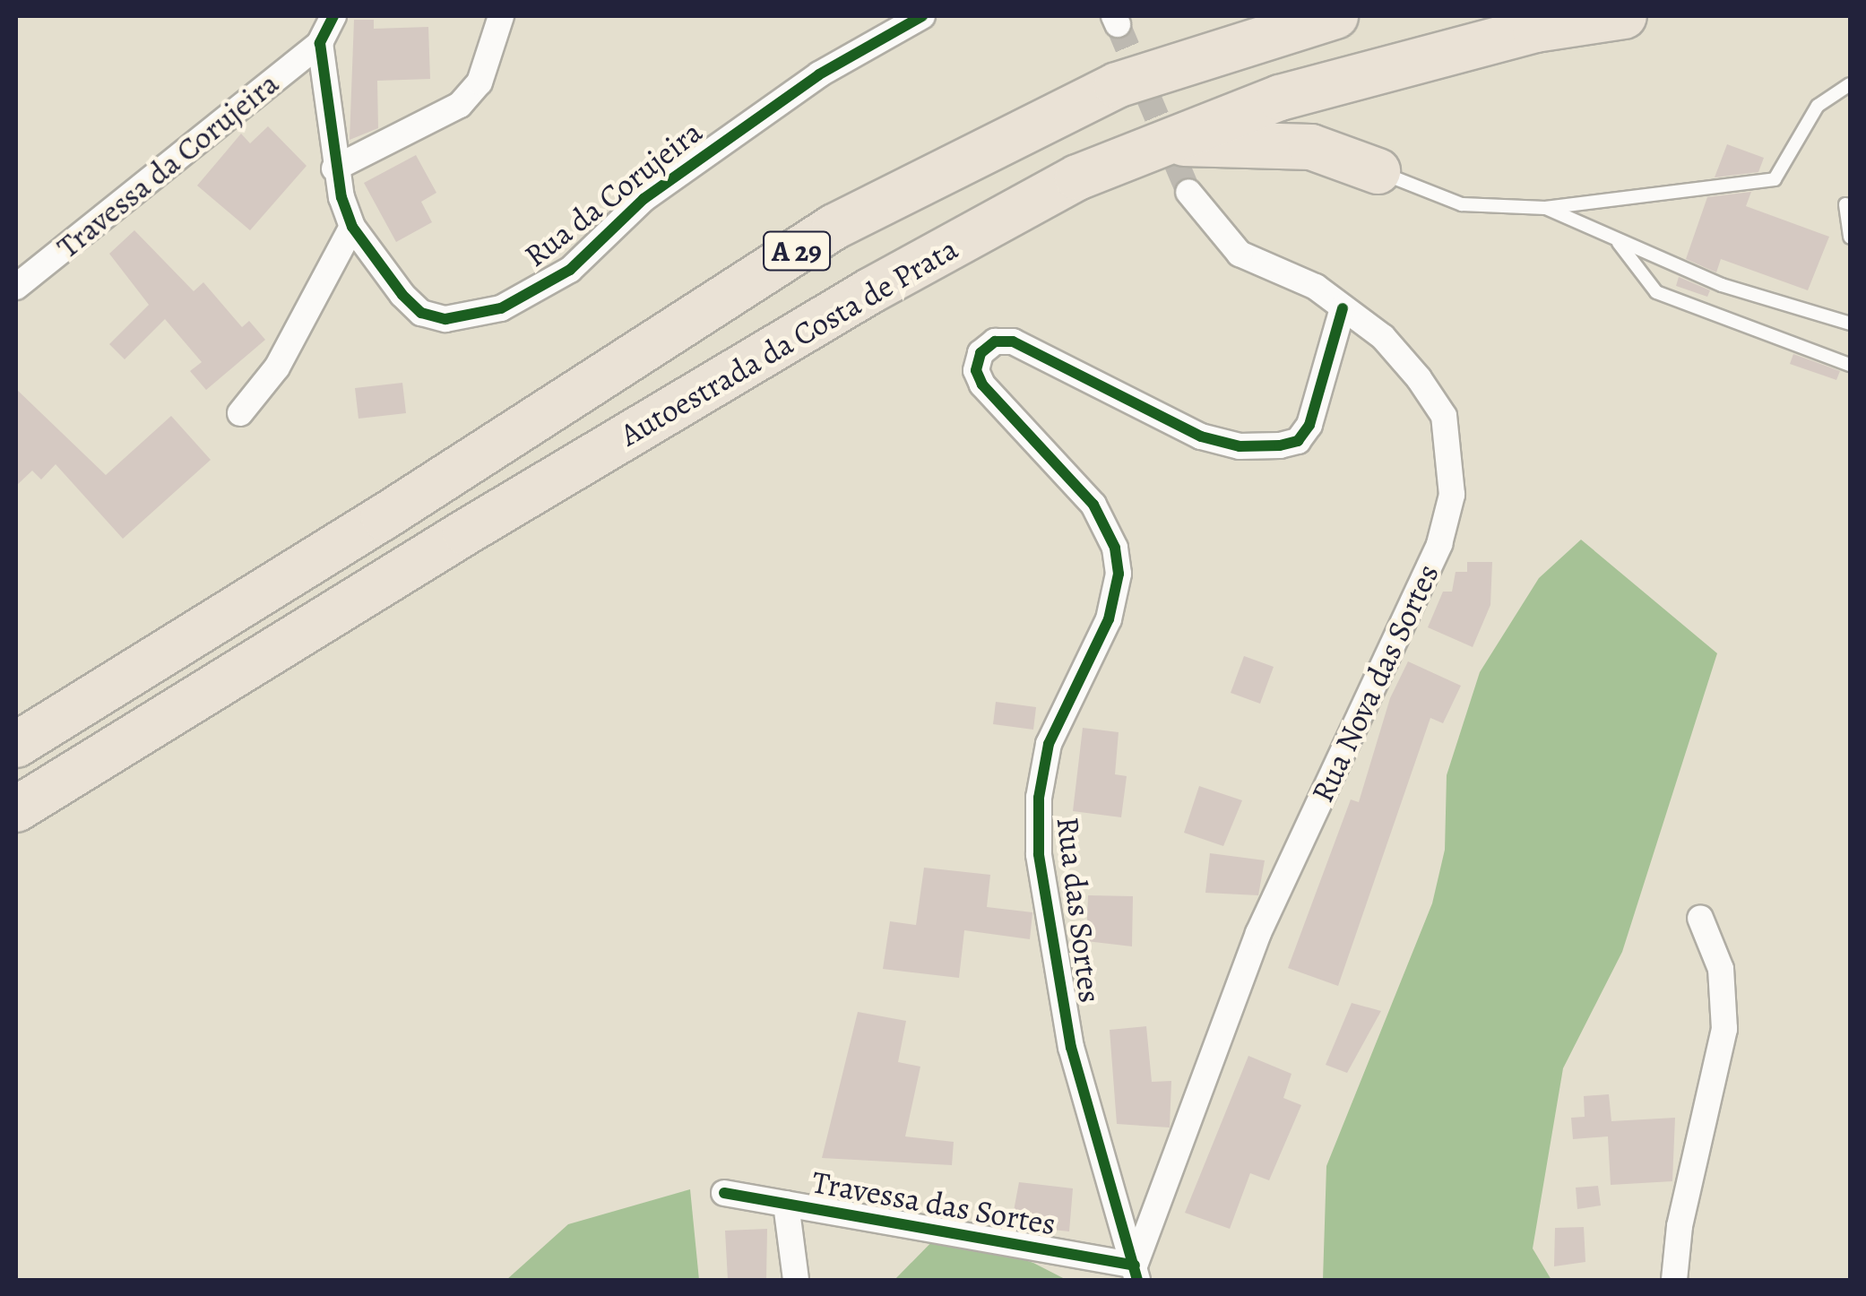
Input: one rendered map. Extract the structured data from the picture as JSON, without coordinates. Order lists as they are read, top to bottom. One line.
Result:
{"streets":{"highway":["A 29","Autoestrada da Costa de Prata"],"street":["Travessa da Corujeira","Rua da Corujeira","Rua Nova das Sortes","Rua das Sortes","Travessa das Sortes"]},"crossings":[["Travessa da Corujeira","Rua da Corujeira"],["Rua Nova das Sortes","Rua das Sortes"],["Rua Nova das Sortes","Travessa das Sortes"],["Rua das Sortes","Travessa das Sortes"]]}
